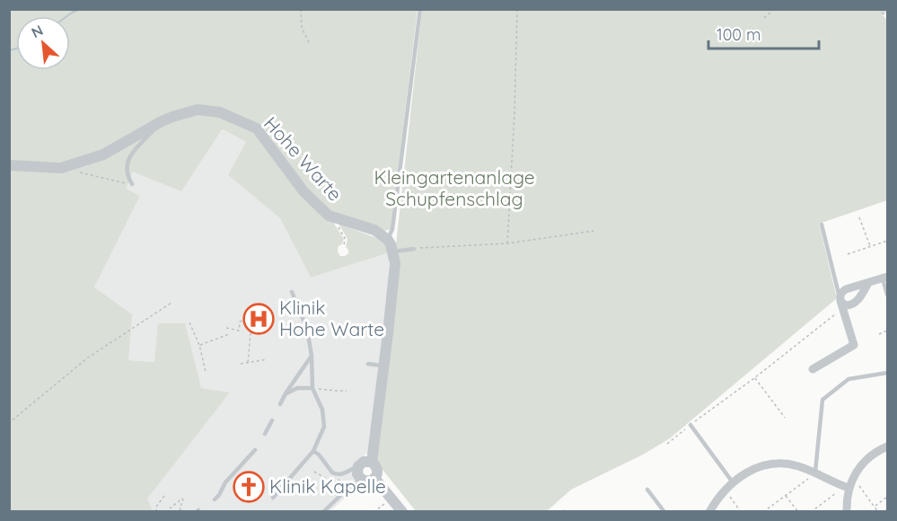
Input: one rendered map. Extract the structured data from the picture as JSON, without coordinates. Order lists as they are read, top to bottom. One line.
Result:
{"streets":{"street":["Hohe Warte"]},"parks":["Kleingartenanlage Schupfenschlag"],"places":{"hospital":["Klinik Hohe Warte"],"church":["Klinik Kapelle"]},"scale_bar":"100 m","north":"top left"}
